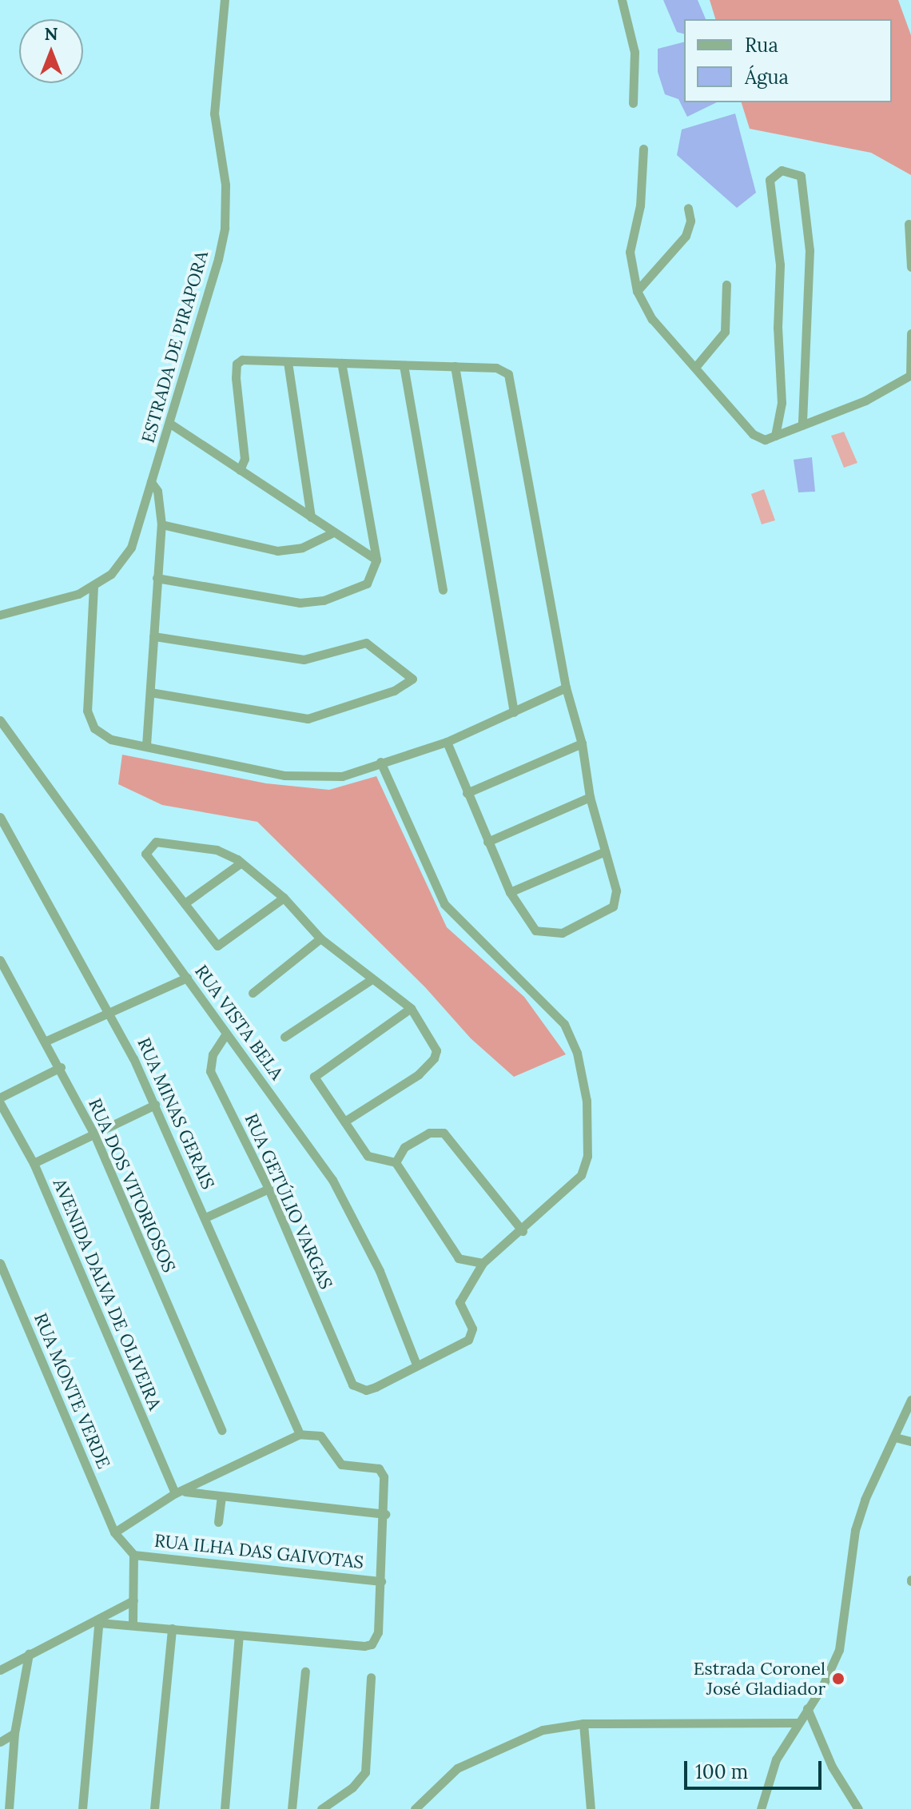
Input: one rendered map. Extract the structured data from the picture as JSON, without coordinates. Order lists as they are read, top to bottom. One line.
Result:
{"streets":{"street":["ESTRADA DE PIRAPORA","RUA VISTA BELA","RUA MINAS GERAIS","RUA DOS VITORIOSOS","RUA GETÚLIO VARGAS","AVENIDA DALVA DE OLIVEIRA","RUA MONTE VERDE","RUA ILHA DAS GAIVOTAS"]},"crossings":[["RUA VISTA BELA","RUA GETÚLIO VARGAS"],["RUA MONTE VERDE","RUA ILHA DAS GAIVOTAS"]],"places":["Estrada Coronel José Gladiador"],"legend":["Rua","Água"],"scale_bar":"100 m","north":"top"}
